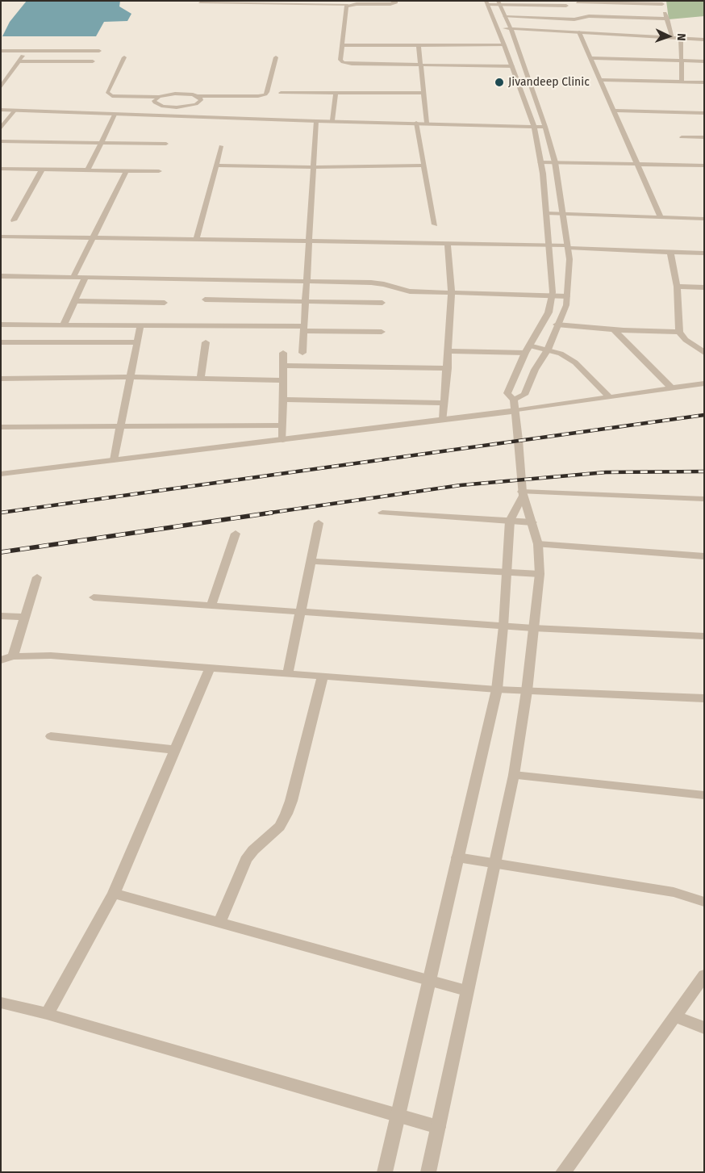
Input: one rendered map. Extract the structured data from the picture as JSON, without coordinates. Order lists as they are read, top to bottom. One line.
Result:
{"places":["Jivandeep Clinic"],"north":"right"}
